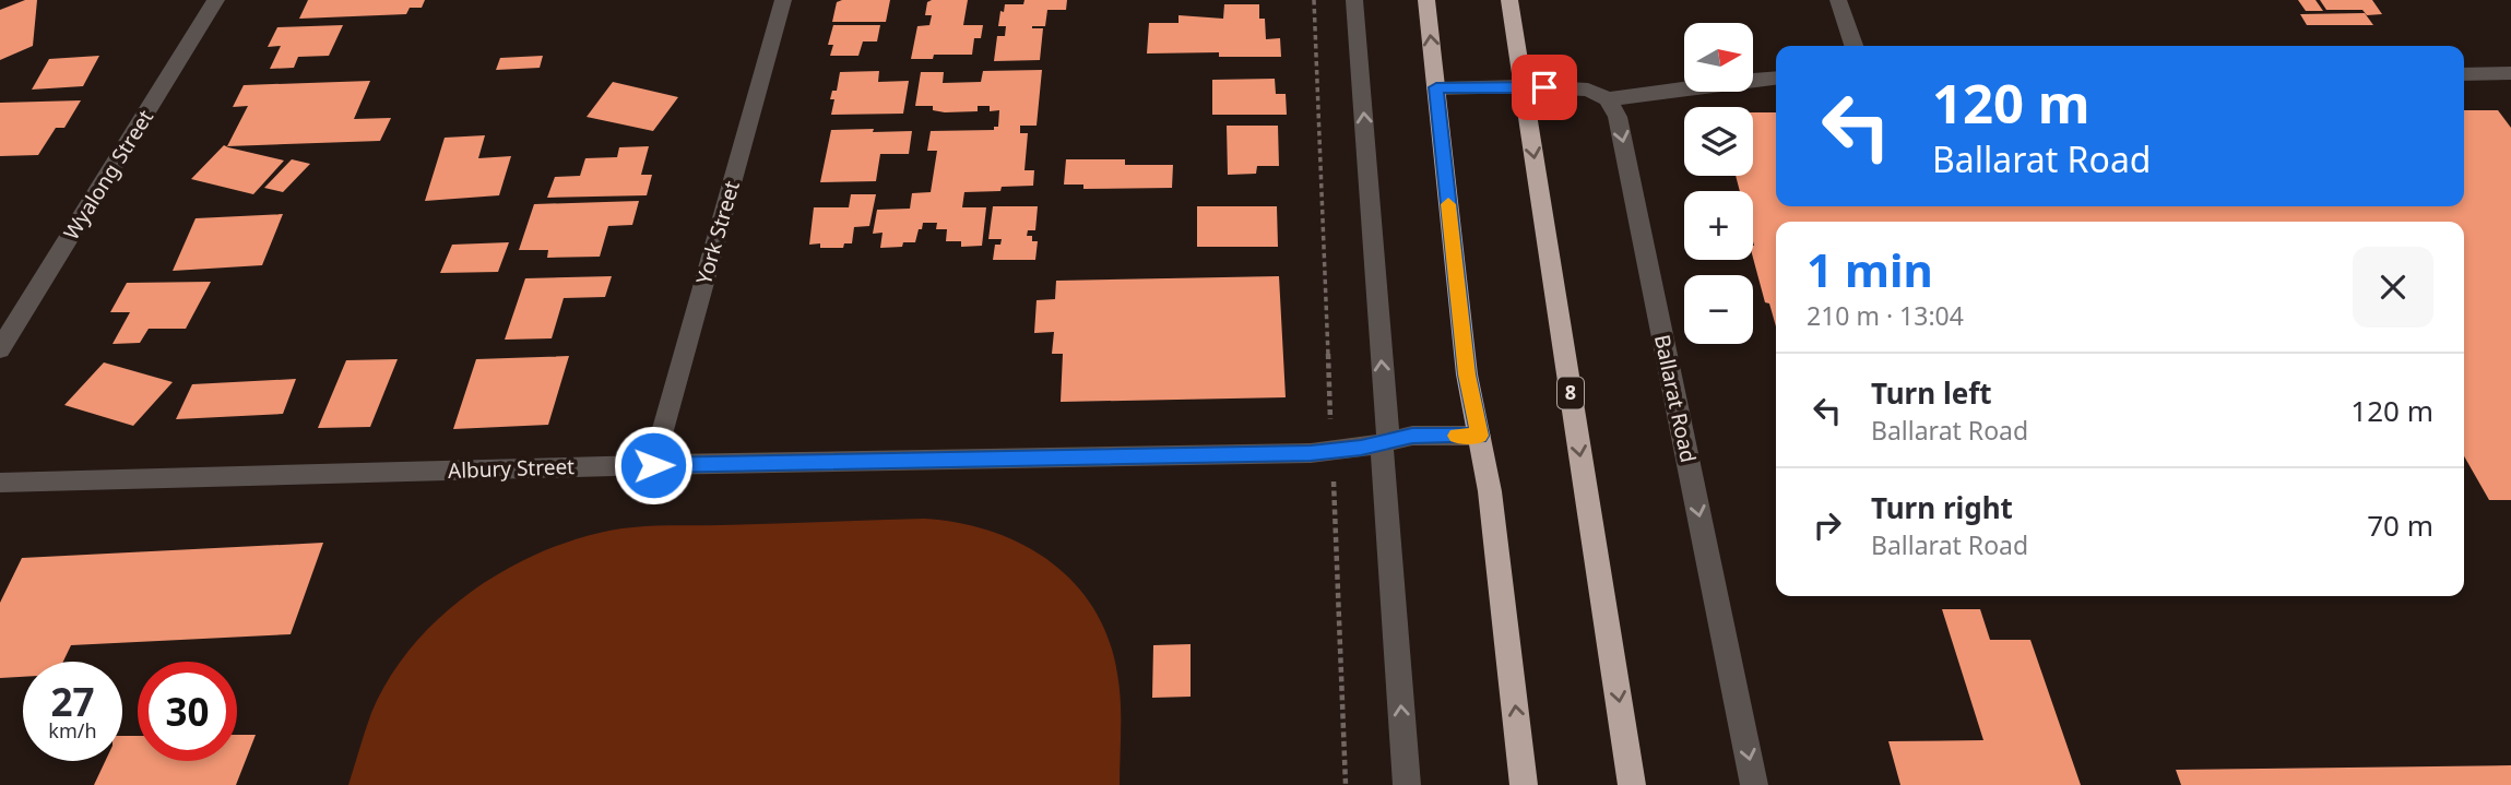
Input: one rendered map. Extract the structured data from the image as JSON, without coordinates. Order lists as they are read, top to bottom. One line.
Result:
{"streets":{"highway":["8"],"street":["Wyalong Street","York Street","Ballarat Road","Albury Street"]},"crossings":[["York Street","Albury Street"]],"one_way":["Ballarat Road"],"north":"right","page":{"map_buttons":["+","−"],"turn":["120 m","Ballarat Road"],"heading":["1 min","210 m · 13:04"],"list":[{"name":"Turn left","note":"Ballarat Road","value":"120 m"},{"name":"Turn right","note":"Ballarat Road","value":"70 m"}],"speed":"27 km/h","limit":"30"}}
